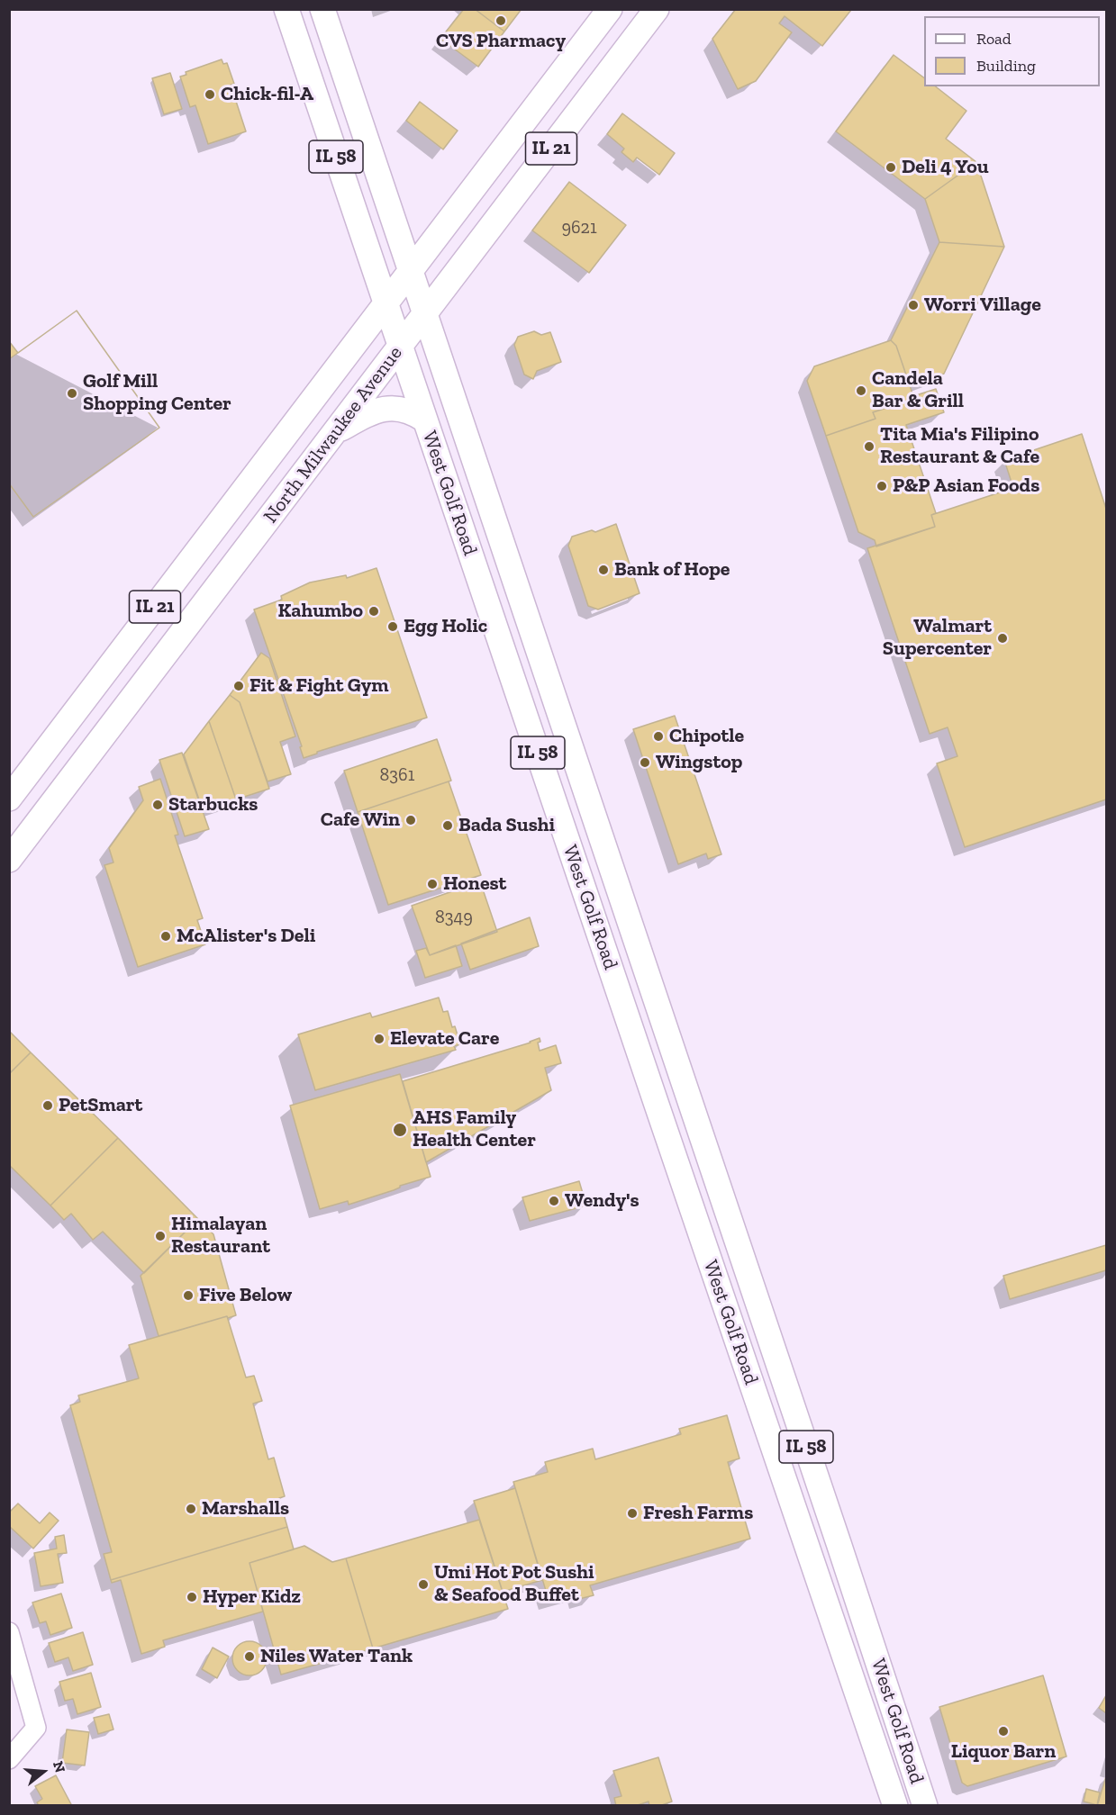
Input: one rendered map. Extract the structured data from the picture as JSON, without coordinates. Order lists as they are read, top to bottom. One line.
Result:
{"streets":{"main road":["IL 21","IL 58","North Milwaukee Avenue","West Golf Road"]},"crossings":[["North Milwaukee Avenue","West Golf Road"]],"places":["CVS Pharmacy","Chick-fil-A","Deli 4 You","Worri Village","Candela Bar & Grill","Golf Mill Shopping Center","Tita Mia's Filipino Restaurant & Cafe","P&P Asian Foods","Bank of Hope","Kahumbo","Egg Holic","Walmart Supercenter","Fit & Fight Gym","Chipotle","Wingstop","Starbucks","Cafe Win","Bada Sushi","Honest","McAlister's Deli","Elevate Care","PetSmart","AHS Family Health Center","Wendy's","Himalayan Restaurant","Five Below","Marshalls","Fresh Farms","Umi Hot Pot Sushi & Seafood Buffet","Hyper Kidz","Niles Water Tank","Liquor Barn"],"house_numbers":["9621","8361","8349"],"legend":["Road","Building"],"north":"right"}
